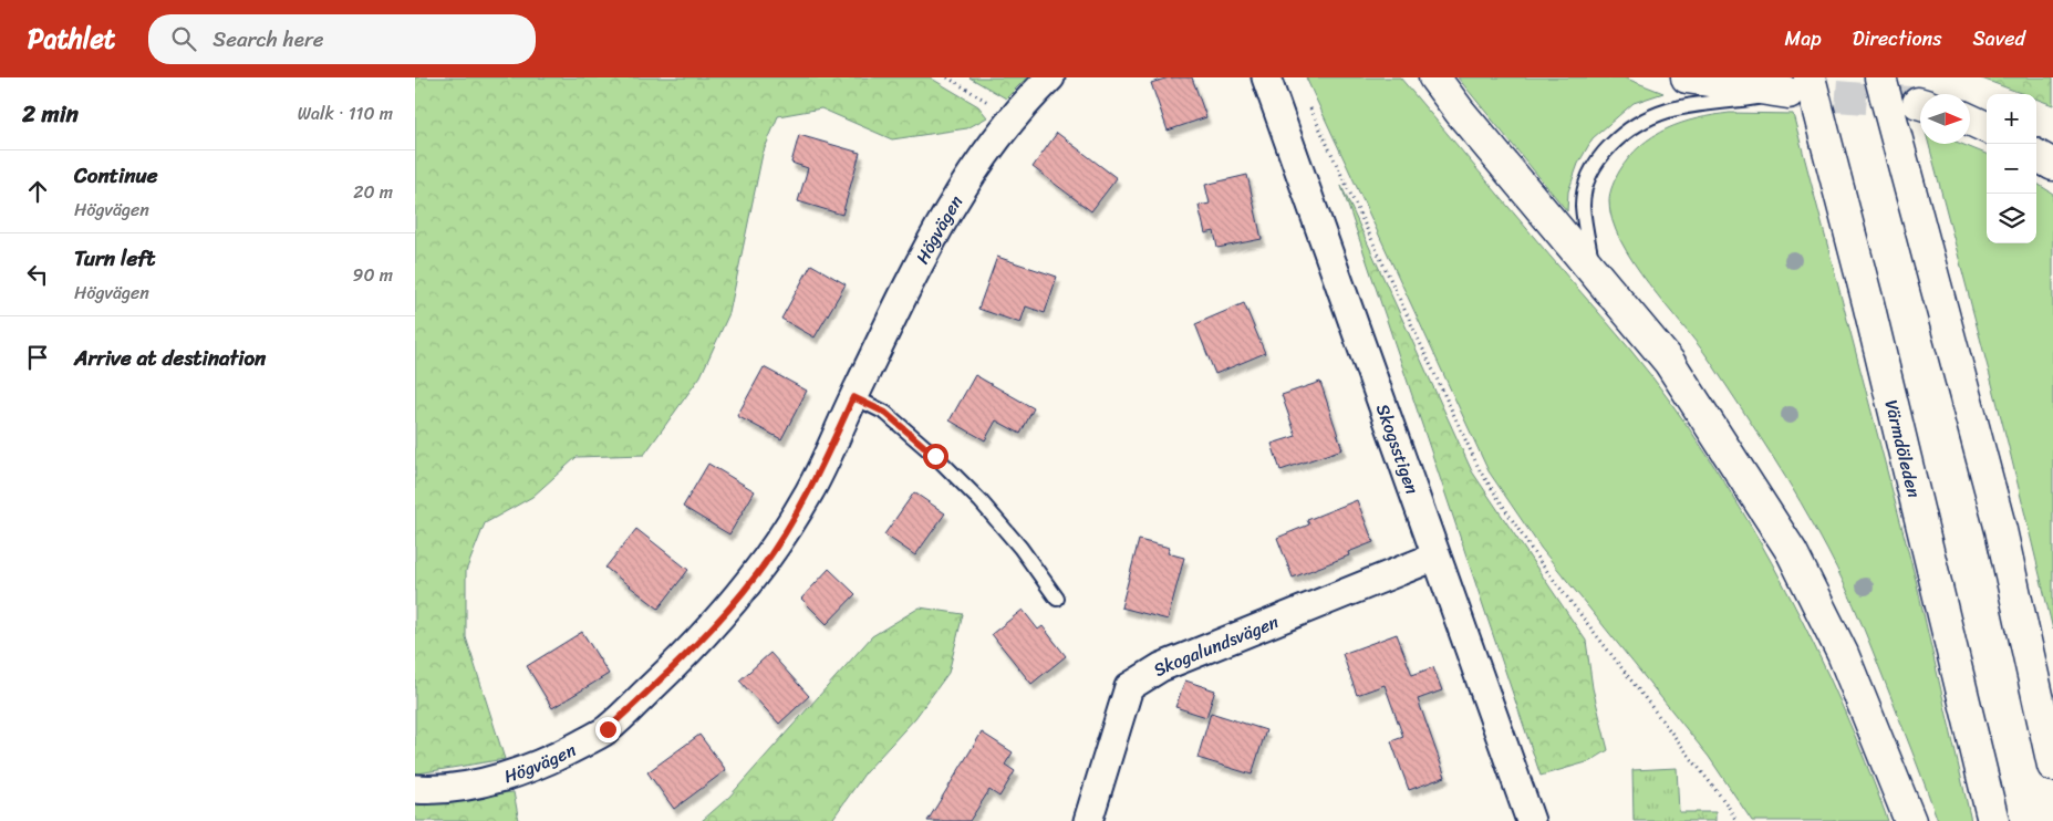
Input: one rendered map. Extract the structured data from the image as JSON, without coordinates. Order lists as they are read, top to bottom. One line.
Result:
{"streets":{"highway":["Värmdöleden"],"street":["Högvägen","Skogsstigen","Skogalundsvägen"]},"crossings":[["Skogsstigen","Skogalundsvägen"]],"north":"right","page":{"header":"Pathlet","search":"Search here","nav":["Map","Directions","Saved"],"heading":["2 min","Walk · 110 m"],"map_buttons":["+","−"],"list":[["Continue","Högvägen","20 m"],["Turn left","Högvägen","90 m"],"Arrive at destination"]}}
